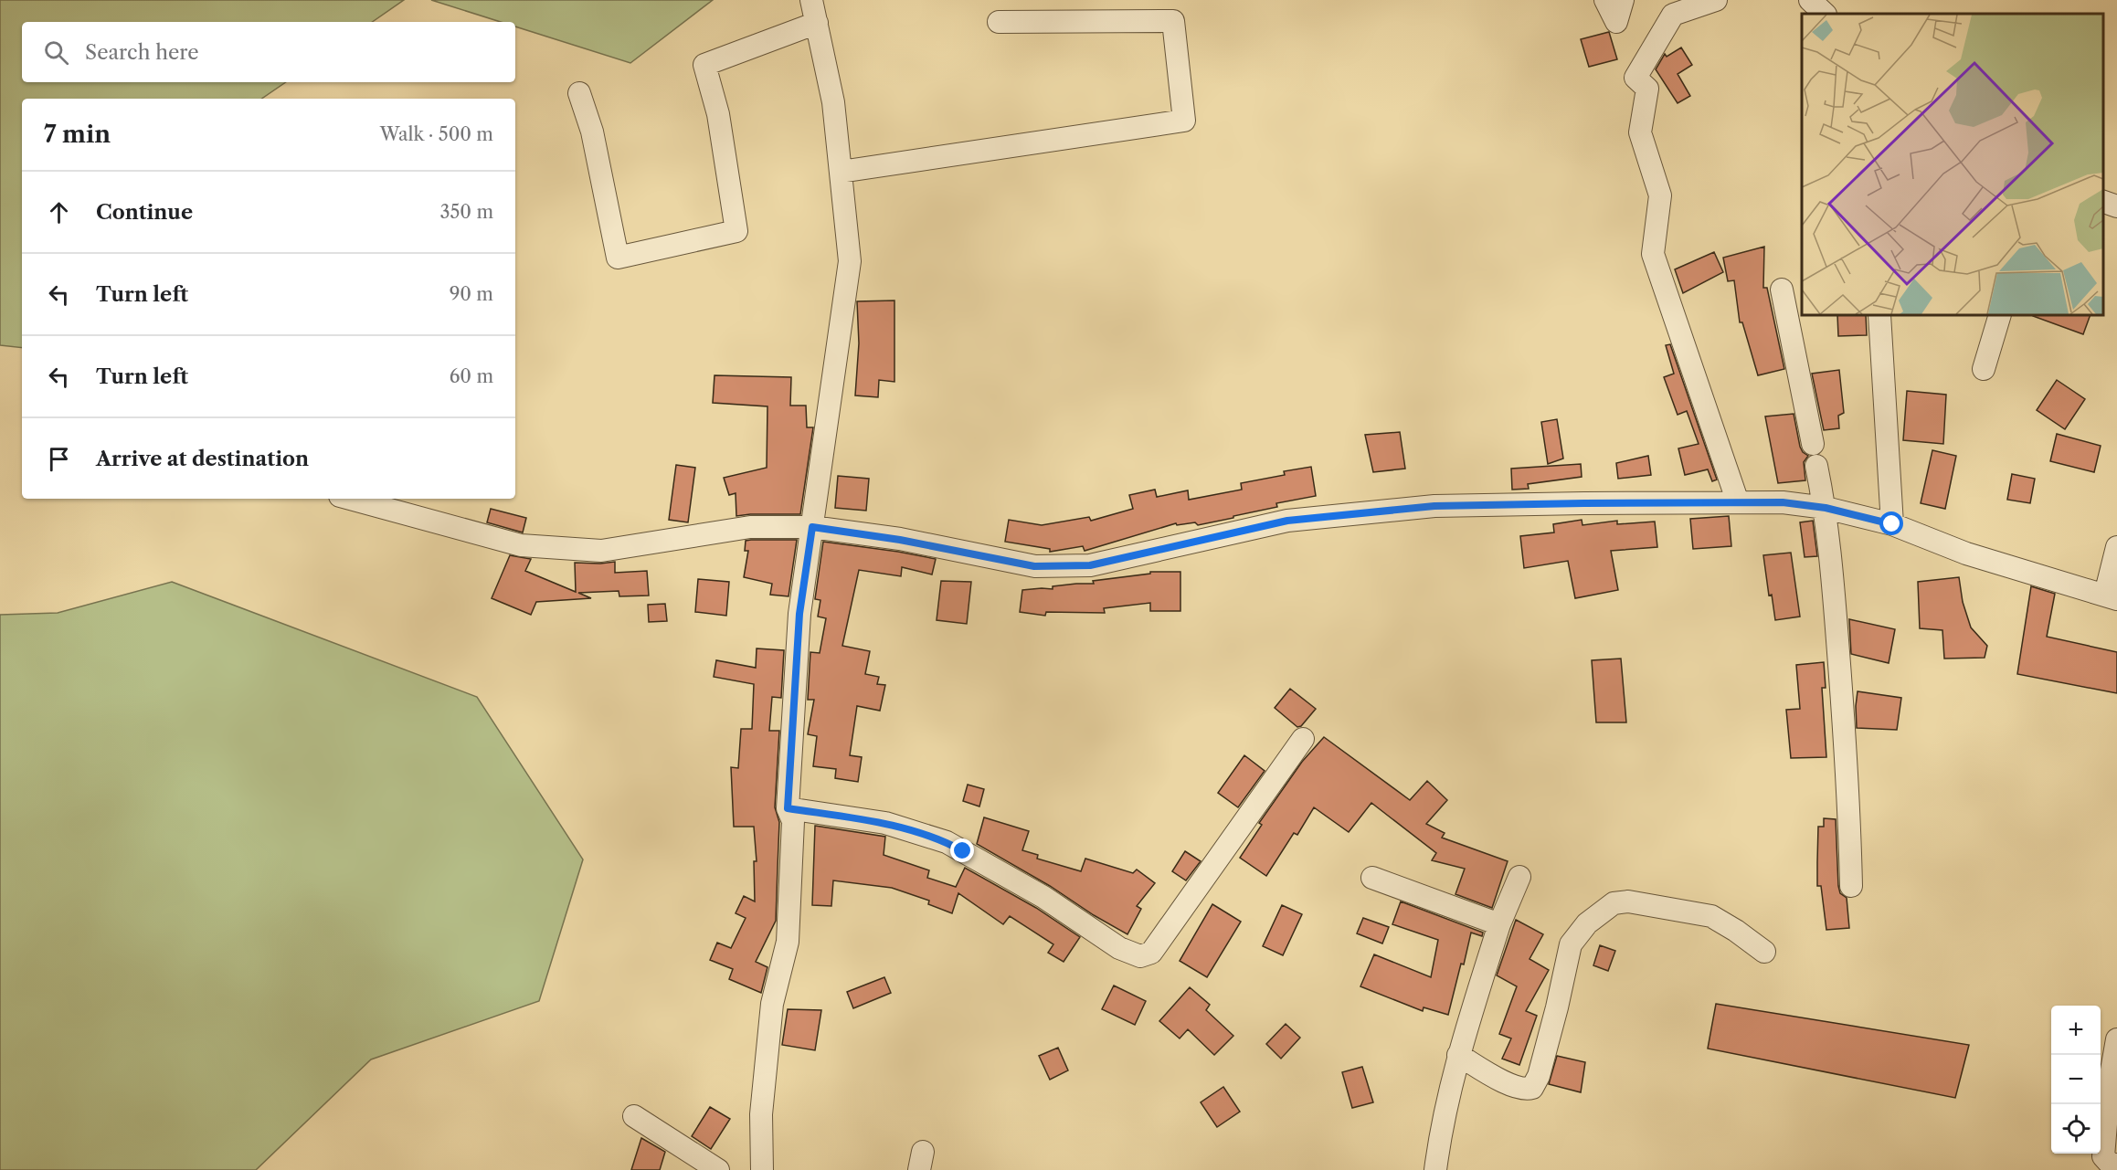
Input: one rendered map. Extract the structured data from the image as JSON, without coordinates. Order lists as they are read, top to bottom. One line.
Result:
{"page":{"search":"Search here","heading":["7 min","Walk · 500 m"],"list":[["Continue","350 m"],["Turn left","90 m"],["Turn left","60 m"],"Arrive at destination"],"map_buttons":["+","−"]}}
